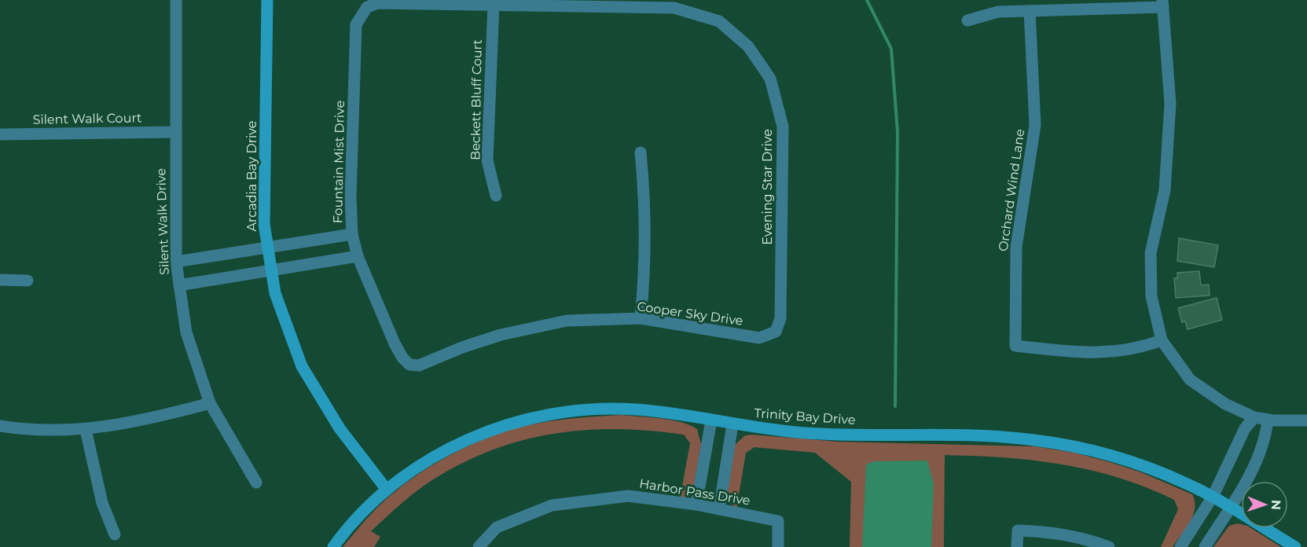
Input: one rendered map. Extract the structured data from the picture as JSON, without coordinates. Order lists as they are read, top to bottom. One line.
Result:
{"streets":{"street":["Beckett Bluff Court","Silent Walk Court","Fountain Mist Drive","Arcadia Bay Drive","Evening Star Drive","Orchard Wind Lane","Silent Walk Drive","Cooper Sky Drive","Trinity Bay Drive","Harbor Pass Drive"]},"crossings":[["Beckett Bluff Court","Evening Star Drive"],["Silent Walk Court","Silent Walk Drive"],["Fountain Mist Drive","Evening Star Drive"],["Fountain Mist Drive","Cooper Sky Drive"],["Arcadia Bay Drive","Trinity Bay Drive"],["Evening Star Drive","Cooper Sky Drive"]],"north":"right"}
